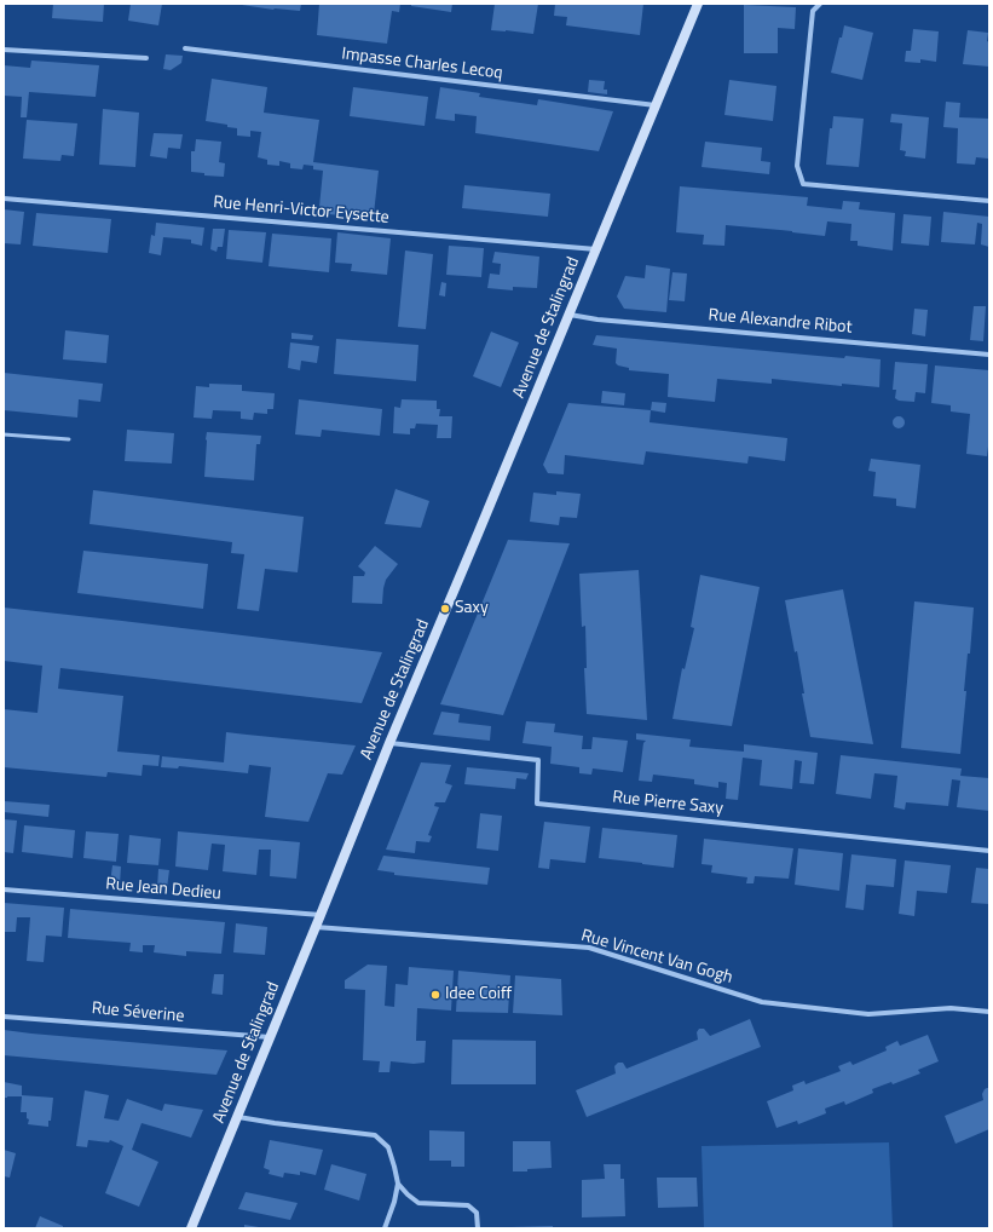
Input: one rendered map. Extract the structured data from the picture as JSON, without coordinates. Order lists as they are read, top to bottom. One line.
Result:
{"streets":{"main road":["Avenue de Stalingrad"],"street":["Impasse Charles Lecoq","Rue Henri-Victor Eysette","Rue Alexandre Ribot","Rue Pierre Saxy","Rue Jean Dedieu","Rue Vincent Van Gogh","Rue Séverine"]},"crossings":[["Impasse Charles Lecoq","Avenue de Stalingrad"],["Rue Henri-Victor Eysette","Avenue de Stalingrad"],["Rue Alexandre Ribot","Avenue de Stalingrad"],["Avenue de Stalingrad","Rue Pierre Saxy"],["Avenue de Stalingrad","Rue Jean Dedieu"],["Avenue de Stalingrad","Rue Vincent Van Gogh"],["Avenue de Stalingrad","Rue Séverine"]],"places":["Saxy","Idee Coiff"]}
